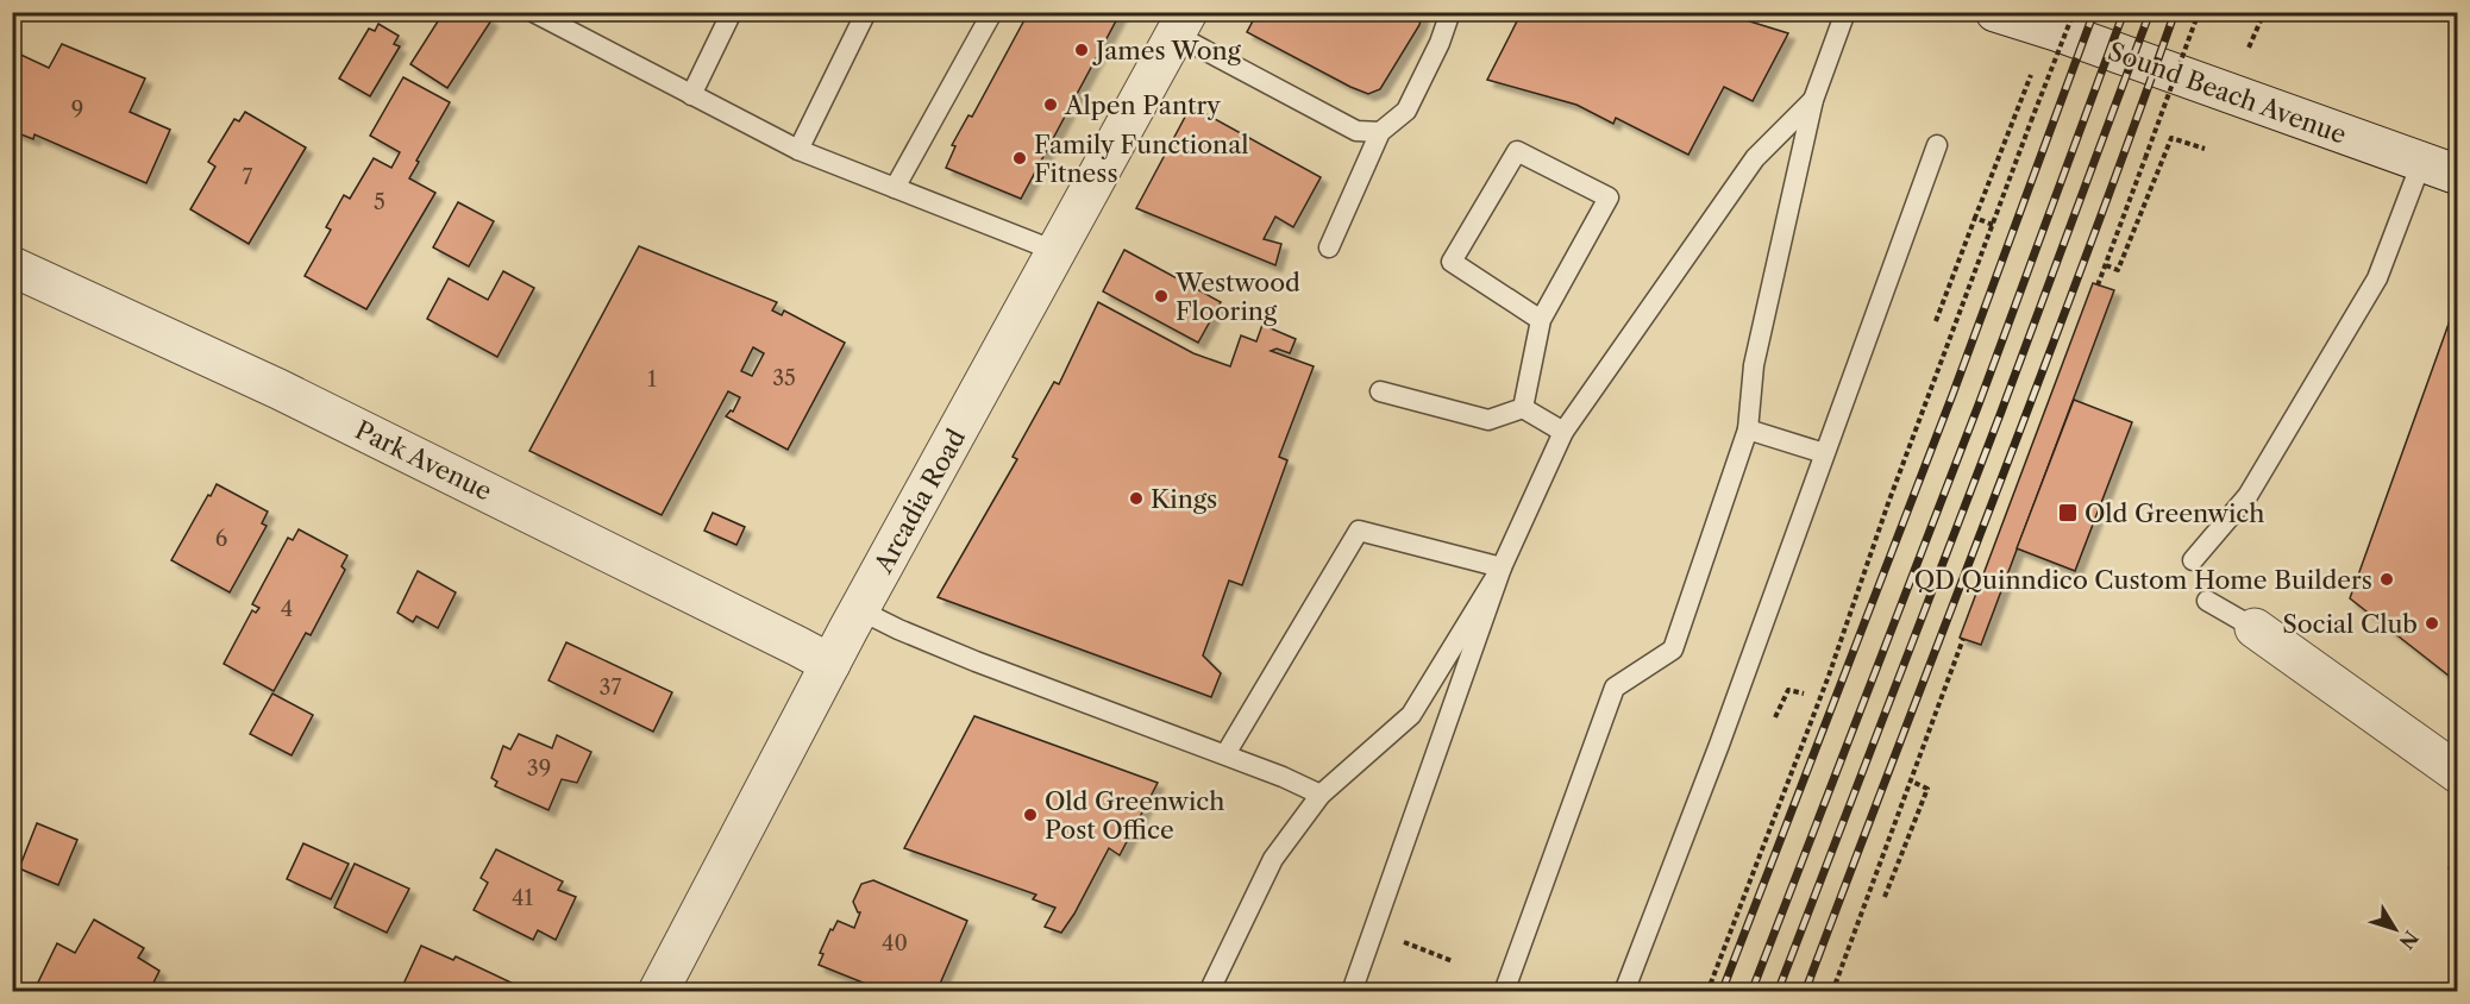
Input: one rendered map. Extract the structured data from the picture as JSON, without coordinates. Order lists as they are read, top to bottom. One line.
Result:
{"streets":{"street":["Sound Beach Avenue","Park Avenue","Arcadia Road"]},"crossings":[["Park Avenue","Arcadia Road"]],"places":{"other":["James Wong","Alpen Pantry","Family Functional Fitness","Westwood Flooring","Kings","QD Quinndico Custom Home Builders","Social Club","Old Greenwich Post Office"],"transit":["Old Greenwich"]},"house_numbers":["9","7","5","35","1","6","4","37","39","41","40"],"north":"bottom right"}
